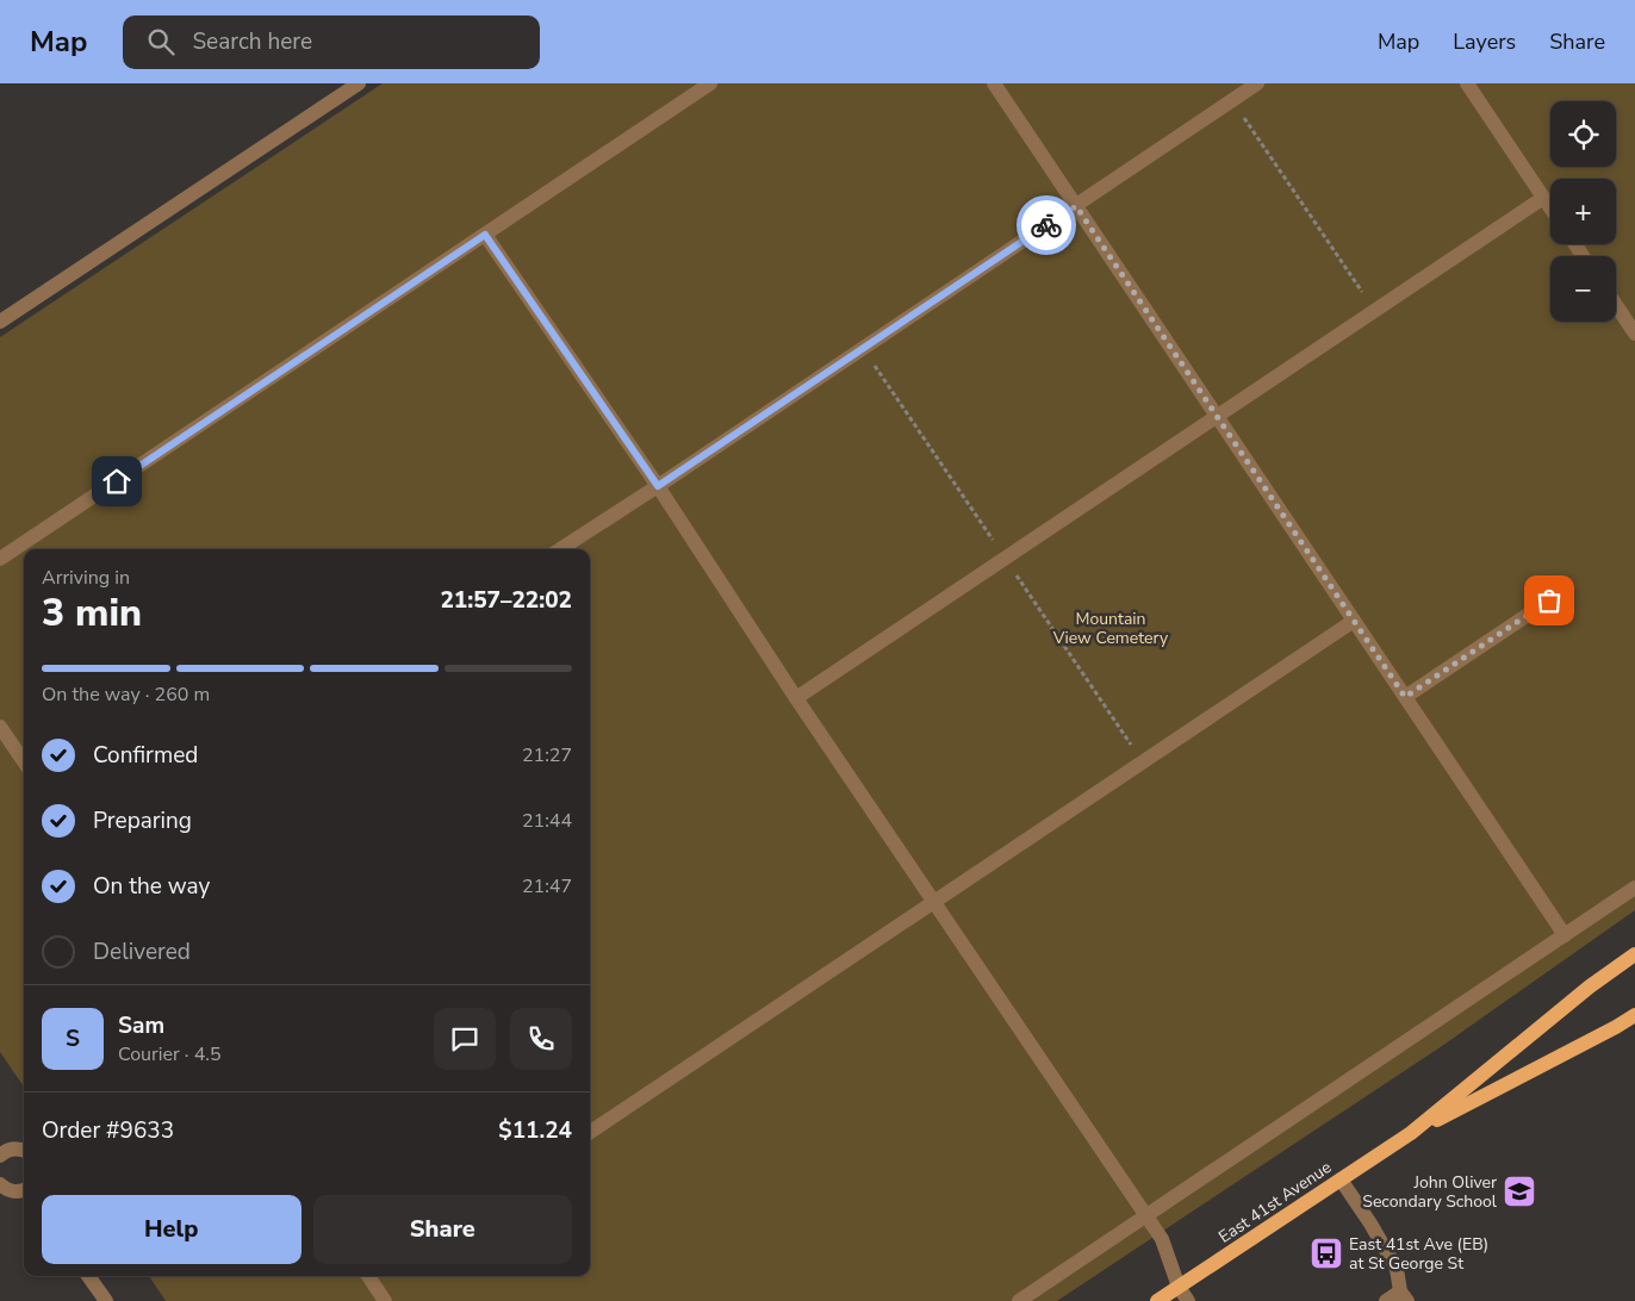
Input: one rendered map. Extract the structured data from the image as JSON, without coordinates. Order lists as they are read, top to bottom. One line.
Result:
{"streets":{"main road":["East 41st Avenue"]},"parks":["Mountain View Cemetery"],"places":{"school or university":["John Oliver Secondary School"],"bus stop":["East 41st Ave (EB) at St George St"]},"page":{"header":"Map","search":"Search here","nav":["Map","Layers","Share"],"map_buttons":["+","−"],"heading":["3 min","Arriving in","21:57–22:02"],"panel":["Sam","Courier · 4.5","Order #9633","$11.24"],"bar":"On the way · 260 m","list":[["Confirmed","21:27"],["Preparing","21:44"],["On the way","21:47"],"Delivered"],"round":"S","buttons":["Help","Share"]}}
